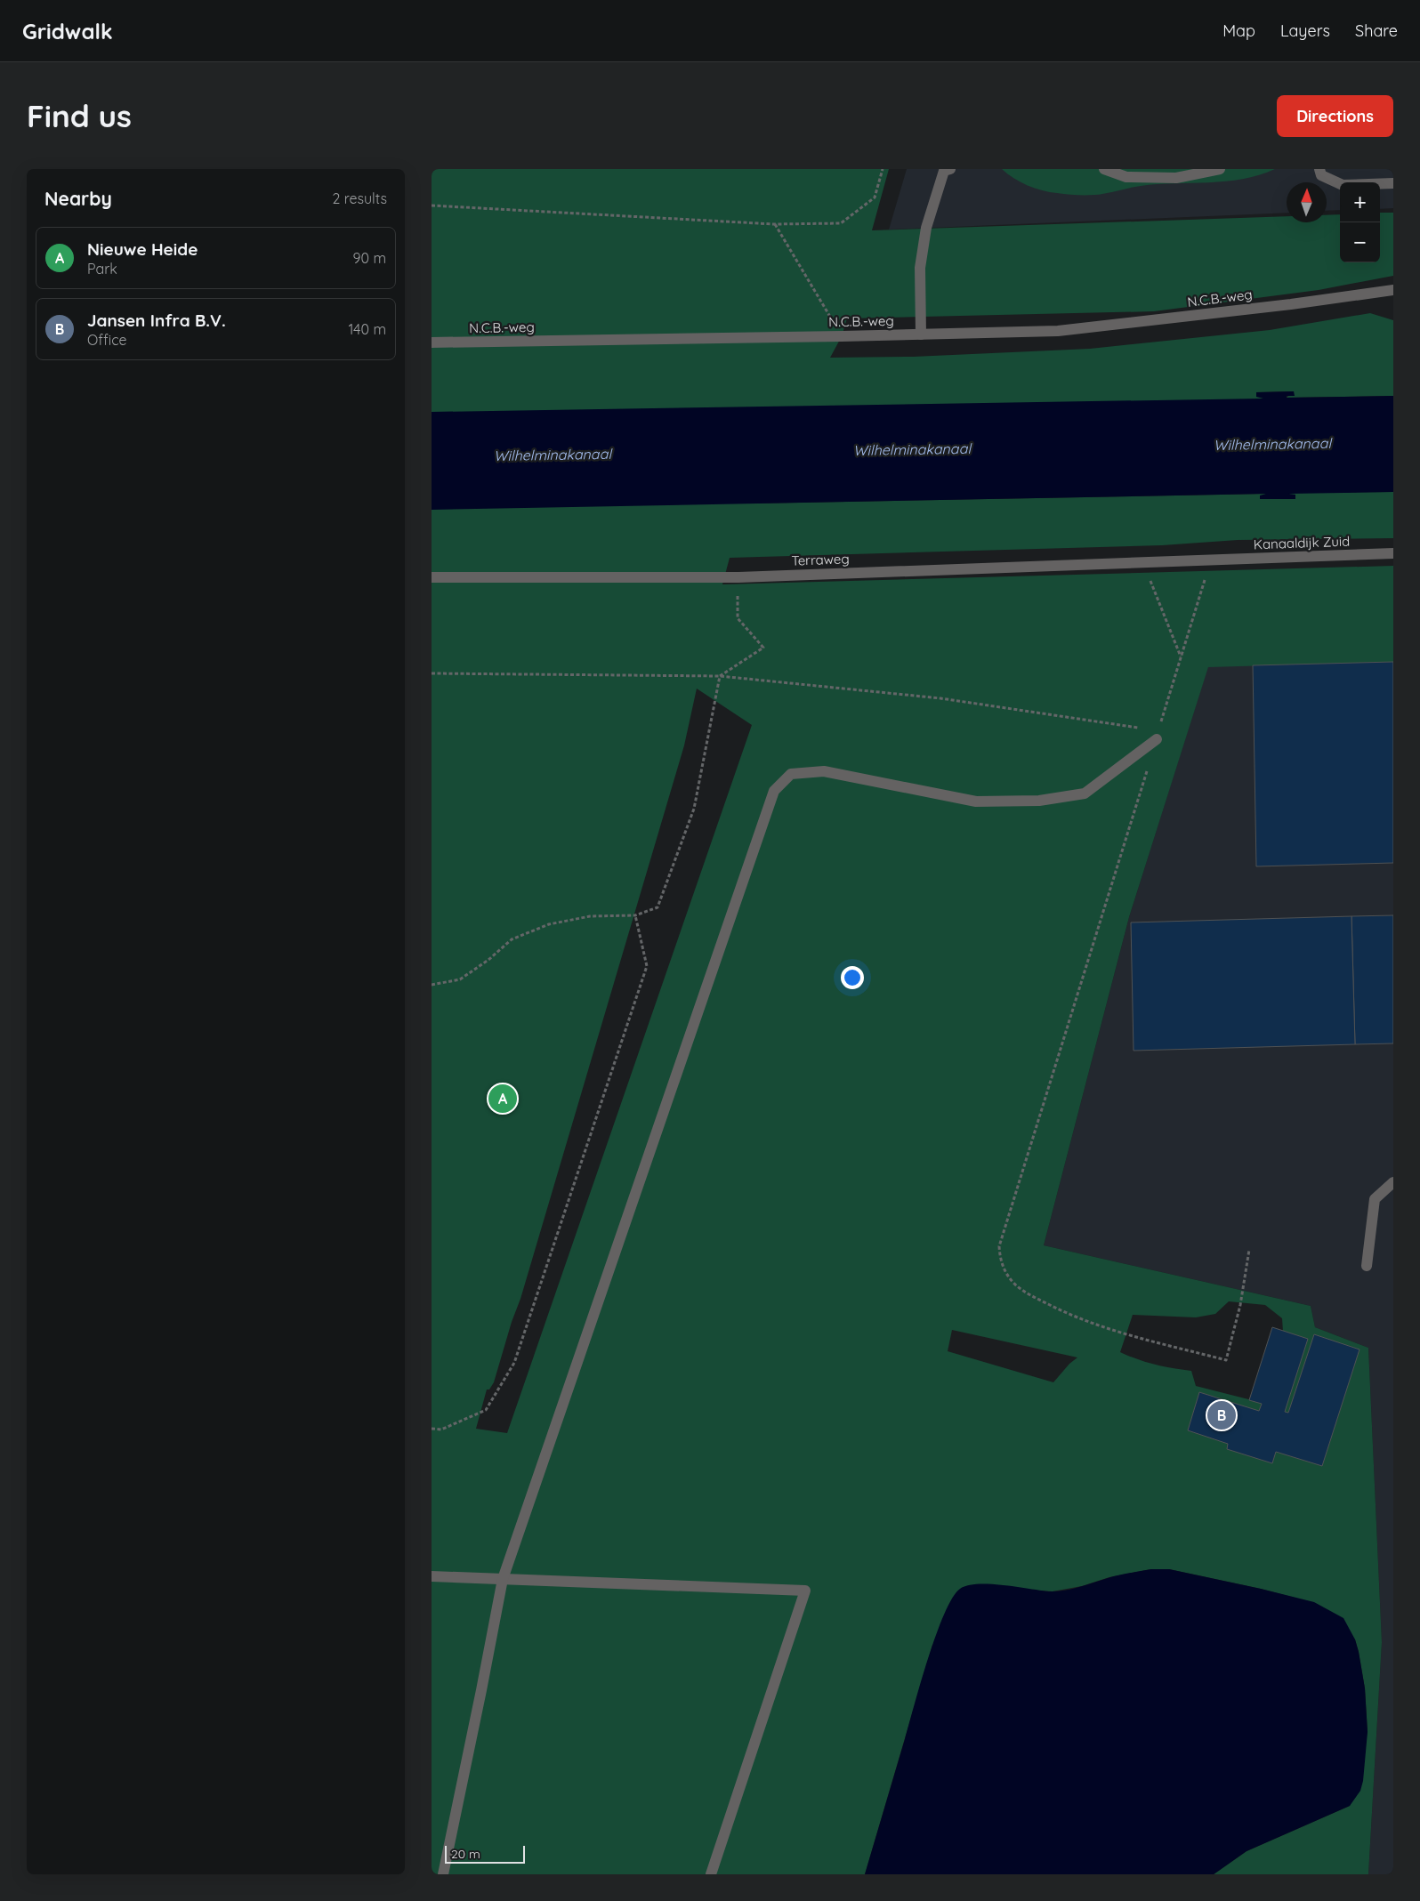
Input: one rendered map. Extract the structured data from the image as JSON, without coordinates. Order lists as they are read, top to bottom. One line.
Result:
{"streets":{"street":["N.C.B.-weg","Kanaaldijk Zuid","Terraweg"]},"crossings":[["Kanaaldijk Zuid","Terraweg"]],"water":["Wilhelminakanaal"],"scale_bar":"20 m","north":"top","page":{"header":"Gridwalk","nav":["Map","Layers","Share"],"buttons":"Directions","title":"Find us","heading":["Nearby","2 results"],"map_buttons":["+","−"],"list":[{"mark":"A","name":"Nieuwe Heide","note":"Park","value":"90 m"},{"mark":"B","name":"Jansen Infra B.V.","note":"Office","value":"140 m"}],"pins":["A","B"],"scale":"20 m"}}
